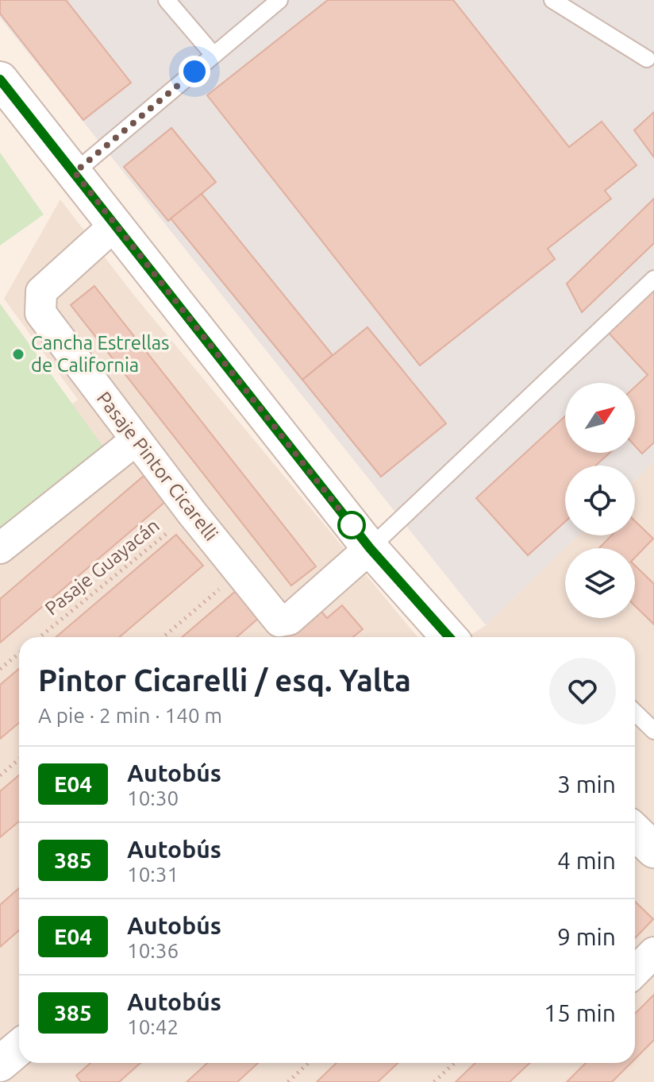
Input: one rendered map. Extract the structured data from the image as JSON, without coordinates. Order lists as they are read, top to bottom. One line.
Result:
{"streets":{"street":["Pasaje Pintor Cicarelli"],"path":["Pasaje Guayacán"]},"crossings":[["Pasaje Pintor Cicarelli","Pasaje Guayacán"]],"places":["Cancha Estrellas de California"],"lines":["bus line E04"],"north":"top right","page":{"heading":["Pintor Cicarelli / esq. Yalta","A pie · 2 min · 140 m"],"list":[{"mark":"E04","name":"Autobús","note":"10:30","value":"3 min"},{"mark":"385","name":"Autobús","note":"10:31","value":"4 min"},{"mark":"E04","name":"Autobús","note":"10:36","value":"9 min"},{"mark":"385","name":"Autobús","note":"10:42","value":"15 min"}]}}
